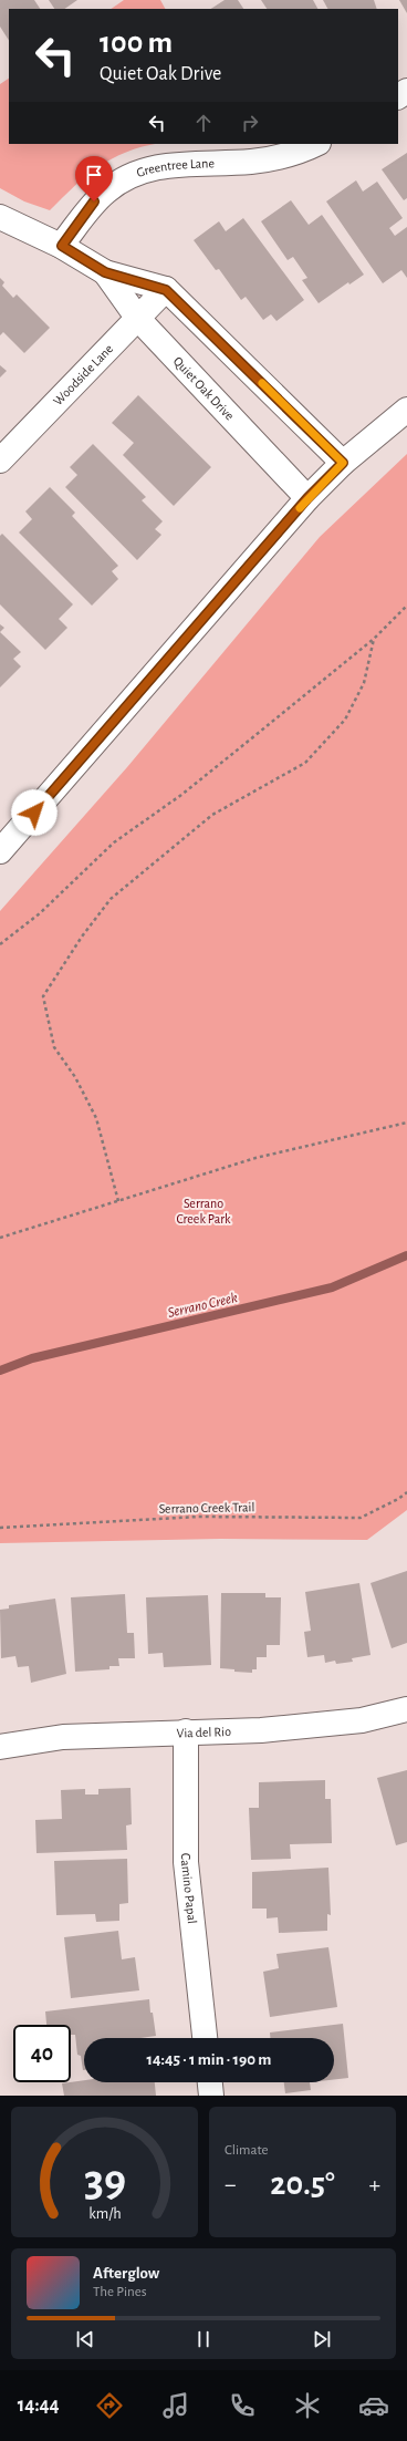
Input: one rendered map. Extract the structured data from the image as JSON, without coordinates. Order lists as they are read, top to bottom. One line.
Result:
{"streets":{"street":["Greentree Lane","Woodside Lane","Quiet Oak Drive","Via del Rio","Camino Papal"],"path":["Serrano Creek Trail"]},"crossings":[["Greentree Lane","Quiet Oak Drive"],["Woodside Lane","Quiet Oak Drive"],["Via del Rio","Camino Papal"]],"water":["Serrano Creek"],"parks":["Serrano Creek Park"],"page":{"turn":["100 m","Quiet Oak Drive"],"limit":"40","trip":"14:45 · 1 min · 190 m","tile":"Climate","heat":["−","20.5°","+"],"song":["Afterglow","The Pines"],"tabs":"14:44","gauge":["39","km/h"]}}
